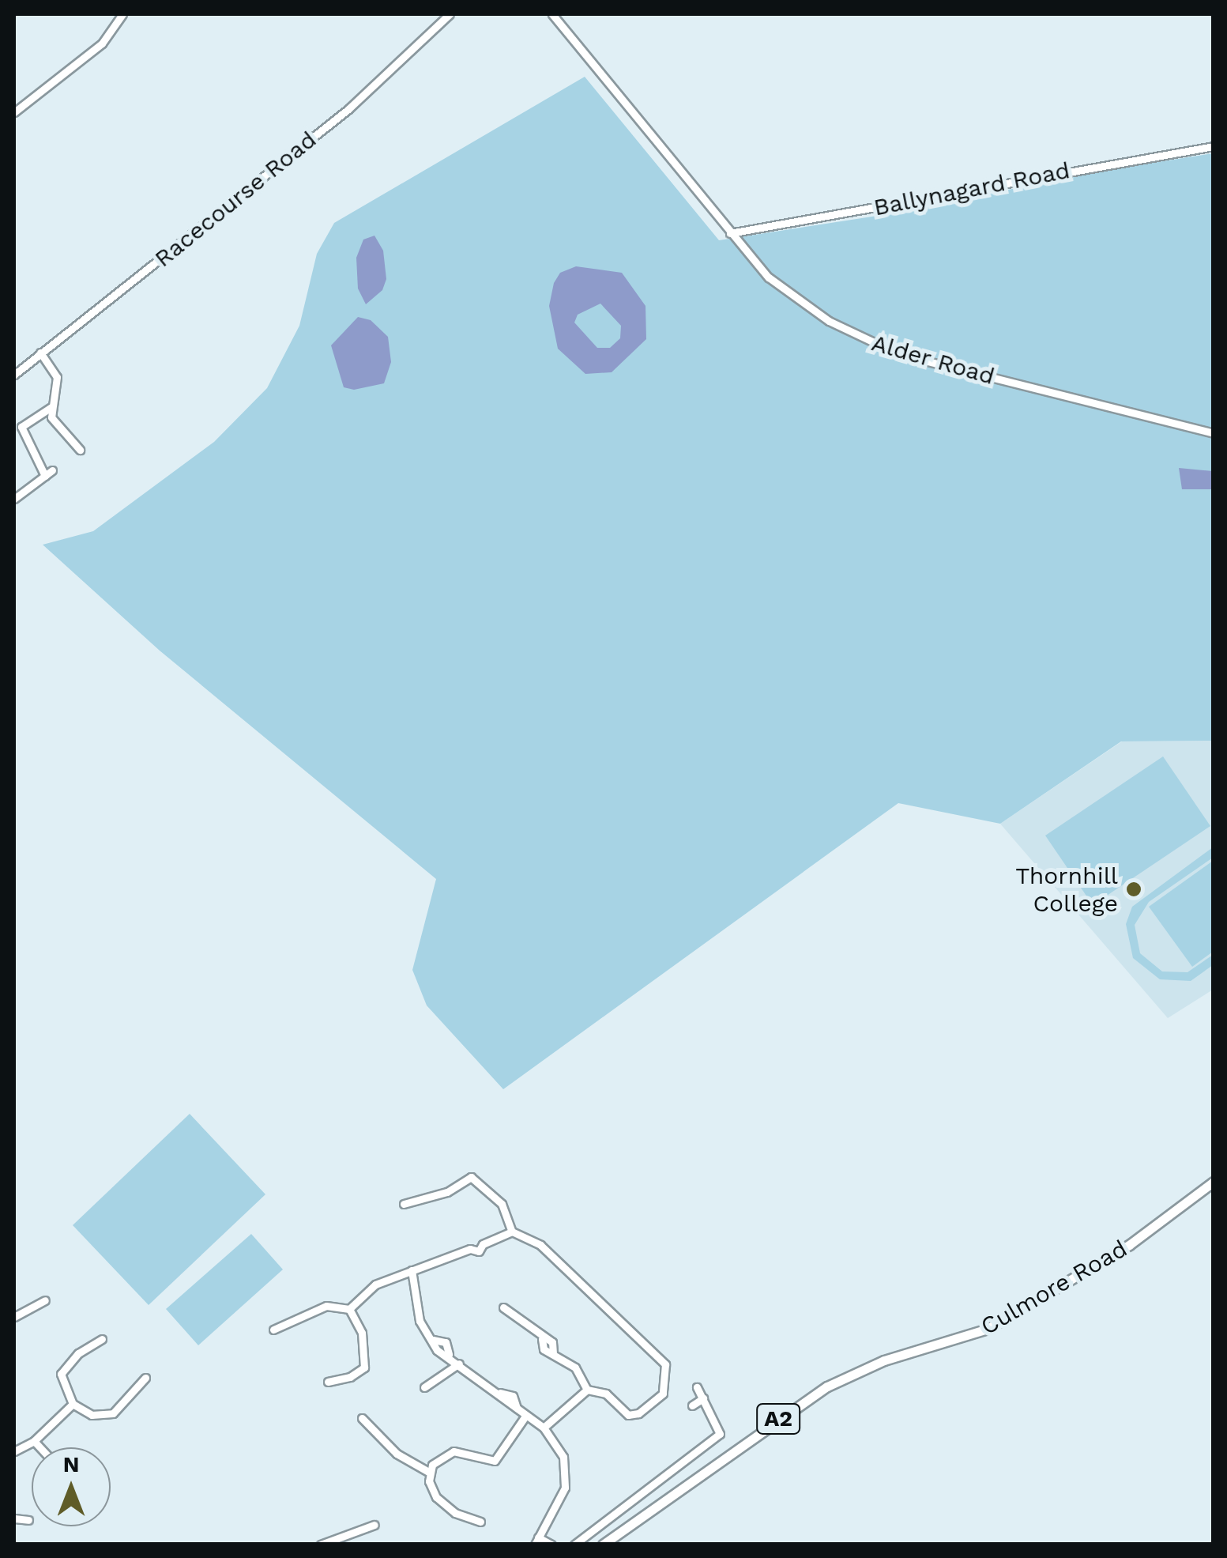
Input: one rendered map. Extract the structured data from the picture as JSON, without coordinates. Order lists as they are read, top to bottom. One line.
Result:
{"streets":{"main road":["Culmore Road","A2"],"street":["Ballynagard Road","Racecourse Road","Alder Road"]},"crossings":[["Ballynagard Road","Alder Road"]],"places":["Thornhill College"],"north":"top"}
